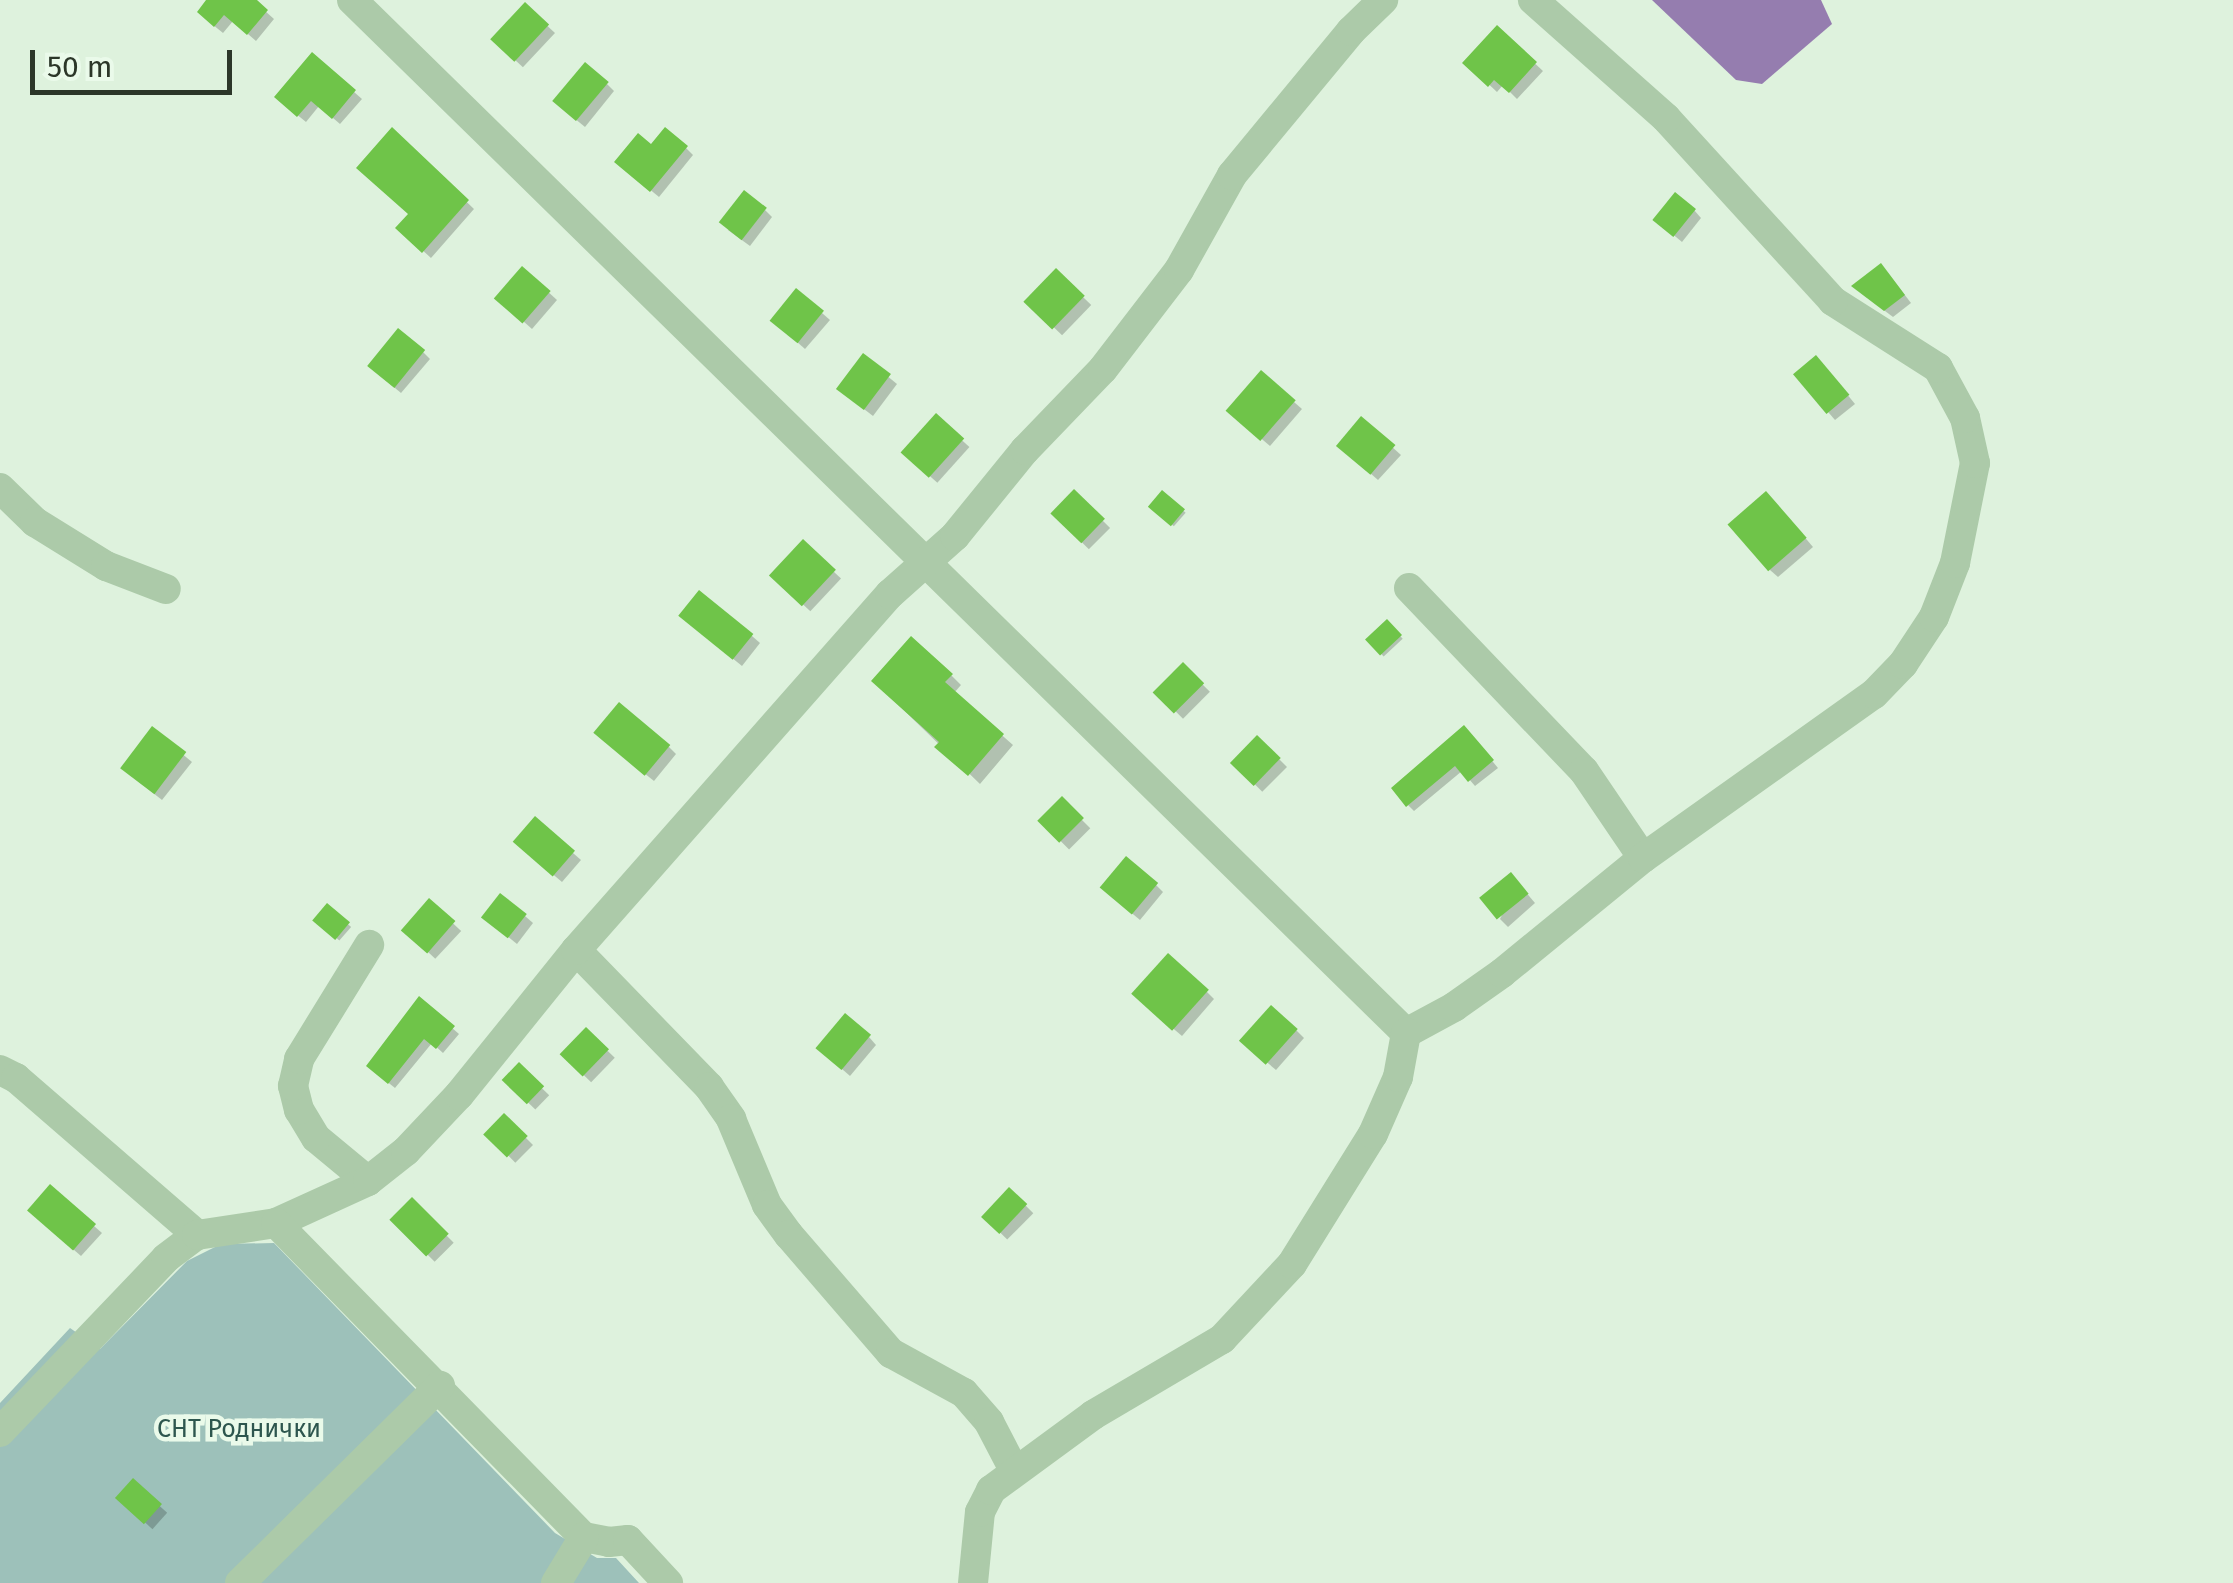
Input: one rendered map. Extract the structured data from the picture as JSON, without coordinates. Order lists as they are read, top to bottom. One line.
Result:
{"parks":["СНТ Роднички"],"scale_bar":"50 m"}
